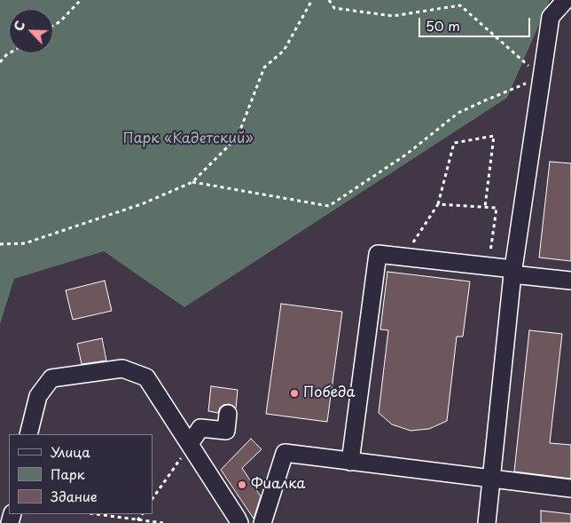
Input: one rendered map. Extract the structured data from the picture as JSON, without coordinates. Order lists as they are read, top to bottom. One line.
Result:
{"parks":["Парк «Кадетский»"],"places":["Победа","Фиалка"],"legend":["Улица","Парк","Здание"],"scale_bar":"50 m","north":"top left"}
